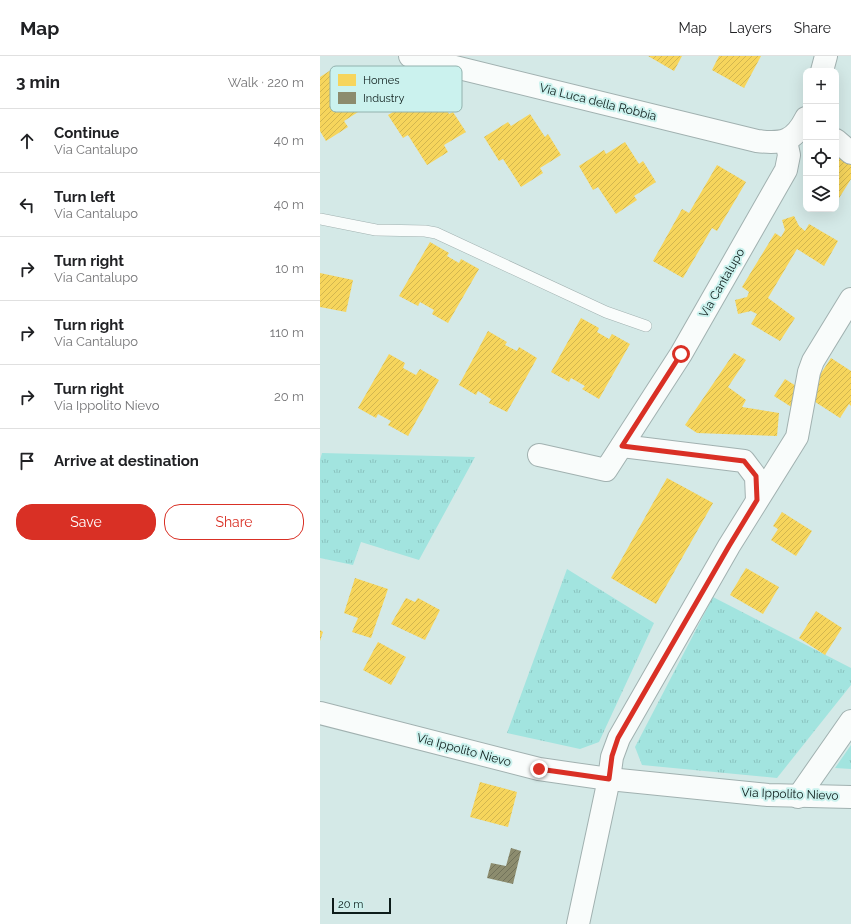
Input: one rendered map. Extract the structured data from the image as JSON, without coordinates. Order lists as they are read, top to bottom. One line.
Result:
{"streets":{"street":["Via Luca della Robbia","Via Cantalupo","Via Ippolito Nievo"]},"crossings":[["Via Luca della Robbia","Via Cantalupo"]],"legend":["Homes","Industry"],"scale_bar":"20 m","page":{"header":"Map","nav":["Map","Layers","Share"],"heading":["3 min","Walk · 220 m"],"map_buttons":["+","−"],"list":[["Continue","Via Cantalupo","40 m"],["Turn left","Via Cantalupo","40 m"],["Turn right","Via Cantalupo","10 m"],["Turn right","Via Cantalupo","110 m"],["Turn right","Via Ippolito Nievo","20 m"],"Arrive at destination"],"buttons":["Save","Share"],"scale":"20 m"}}
